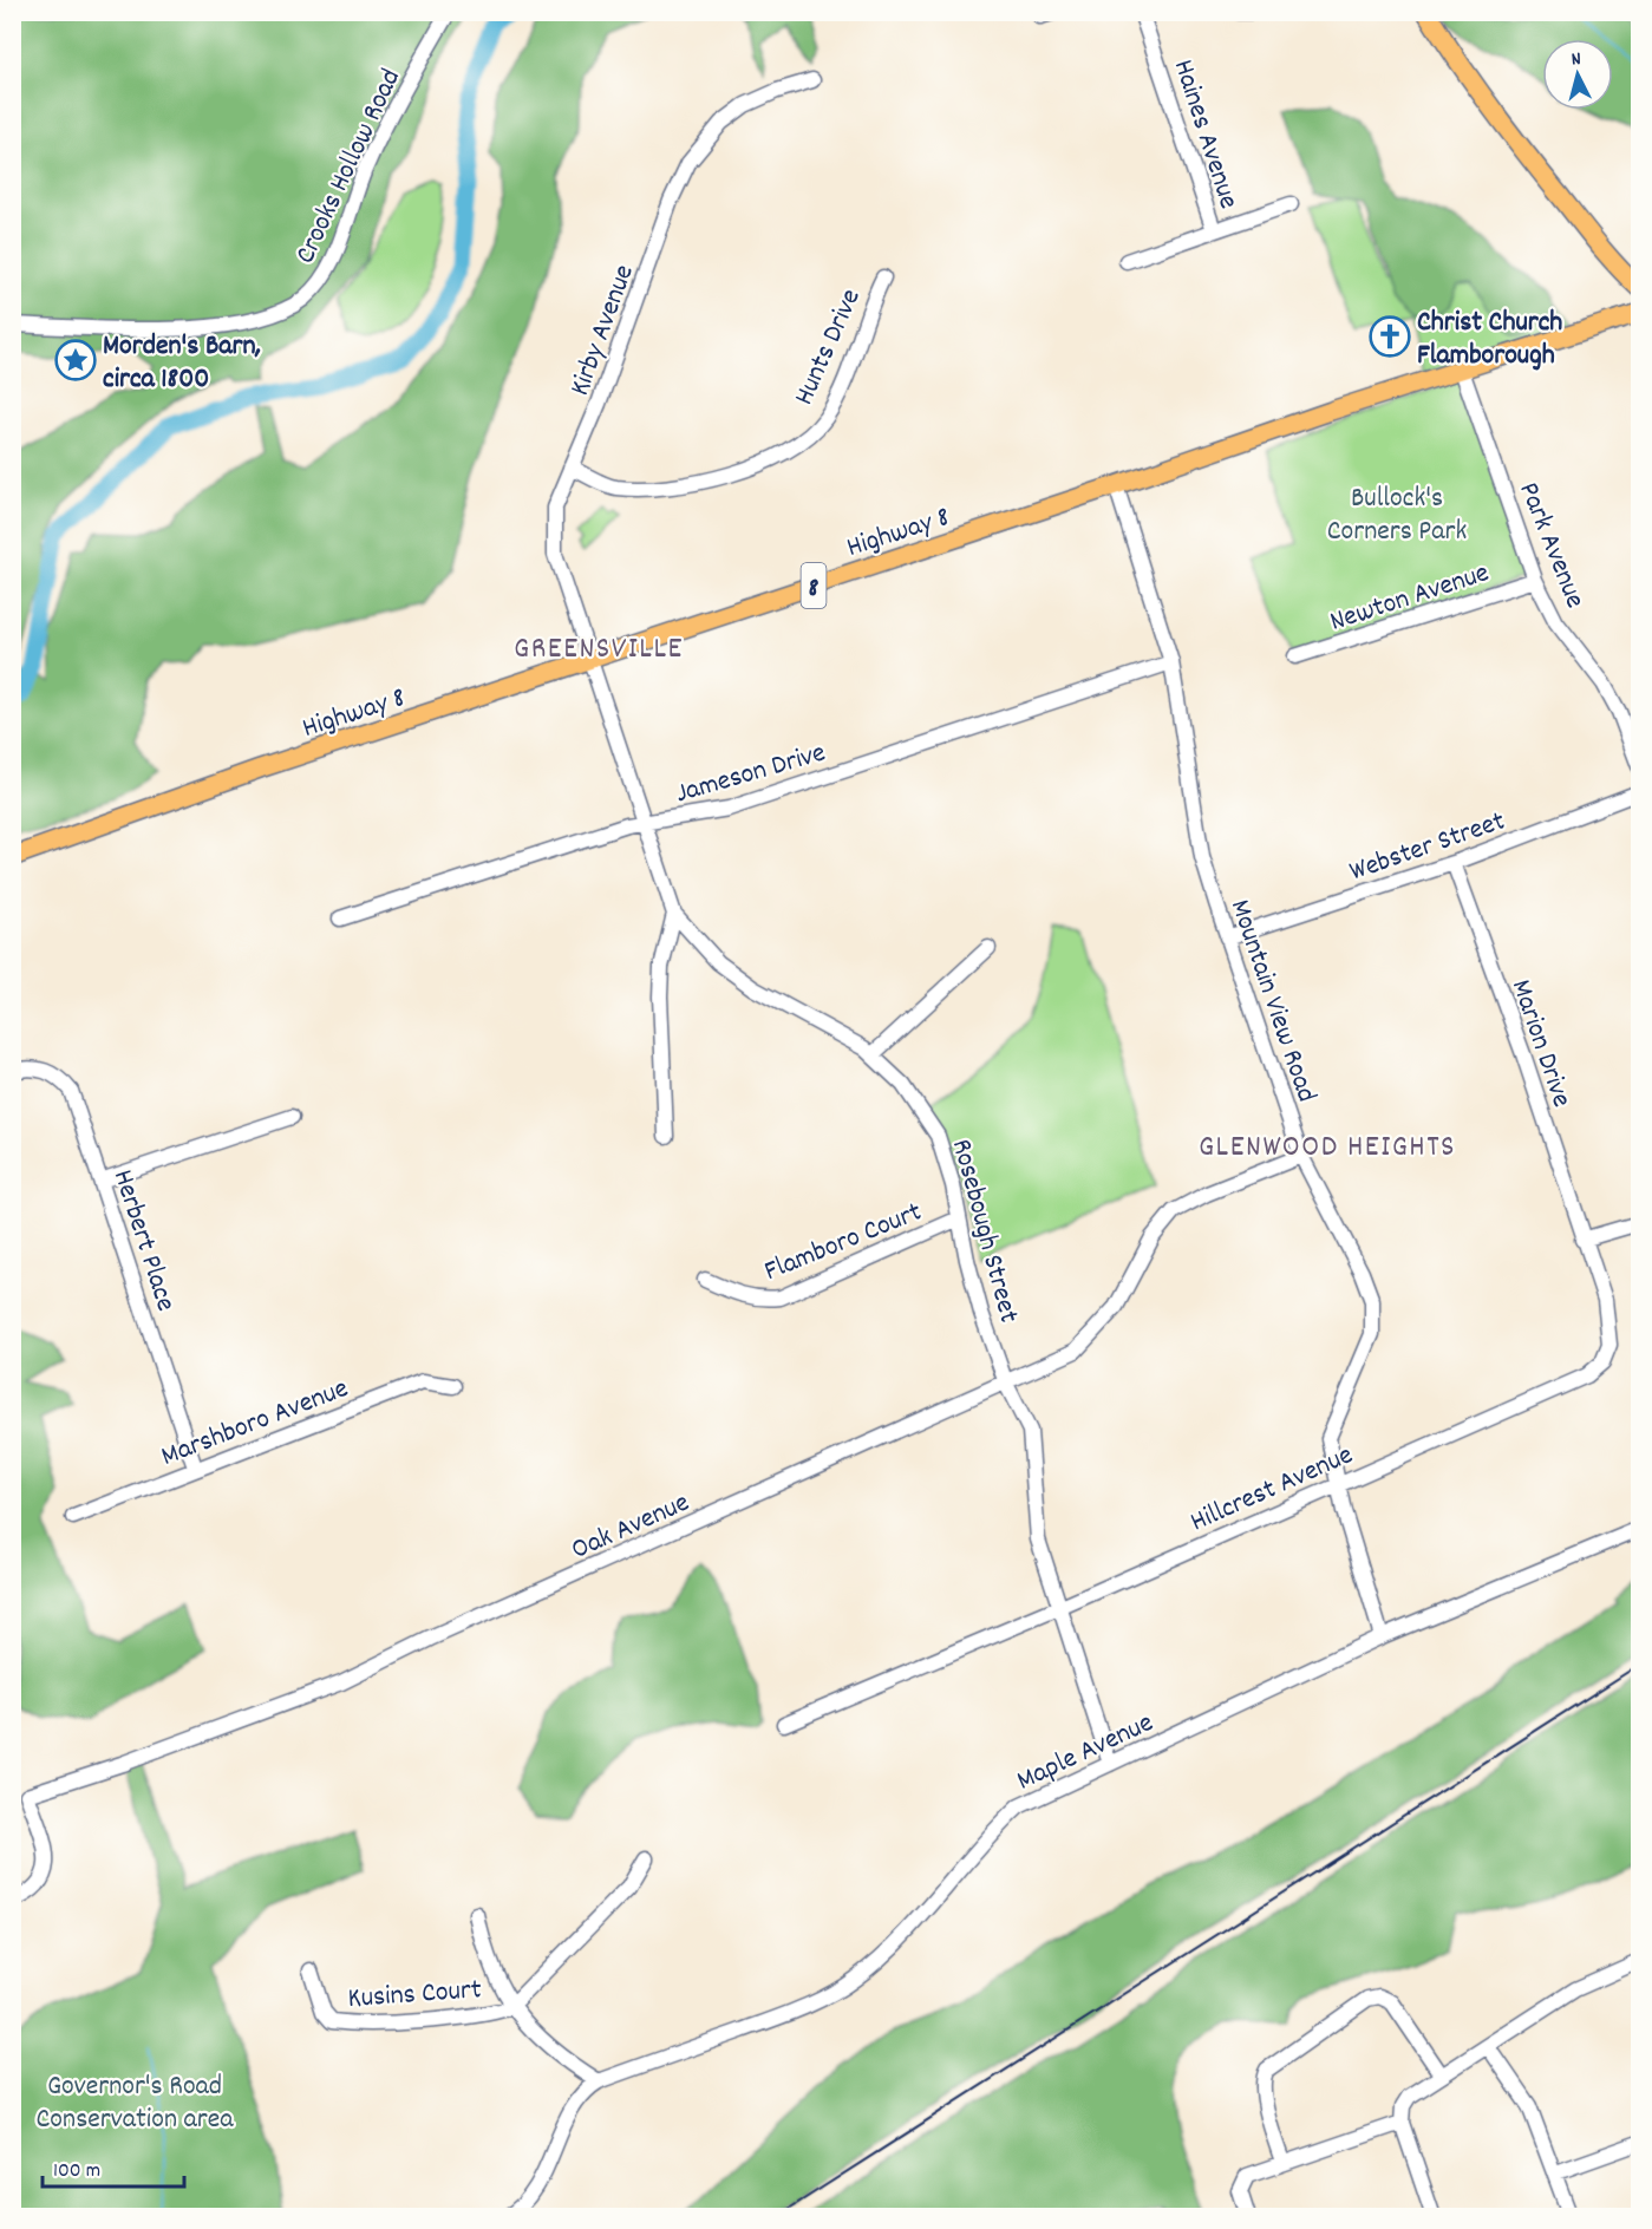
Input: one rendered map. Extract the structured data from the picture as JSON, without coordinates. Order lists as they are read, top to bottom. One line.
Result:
{"streets":{"main road":["Highway 8","8"],"street":["Haines Avenue","Crooks Hollow Road","Kirby Avenue","Hunts Drive","Park Avenue","Newton Avenue","Jameson Drive","Webster Street","Mountain View Road","Marion Drive","Rosebough Street","Herbert Place","Flamboro Court","Marshboro Avenue","Hillcrest Avenue","Oak Avenue","Maple Avenue","Kusins Court"]},"crossings":[["Kirby Avenue","Hunts Drive"],["Kirby Avenue","Highway 8"],["Kirby Avenue","Rosebough Street"],["Highway 8","Park Avenue"],["Highway 8","Mountain View Road"],["Highway 8","Rosebough Street"],["Park Avenue","Newton Avenue"],["Jameson Drive","Mountain View Road"],["Jameson Drive","Rosebough Street"],["Webster Street","Mountain View Road"],["Webster Street","Marion Drive"],["Mountain View Road","Hillcrest Avenue"],["Mountain View Road","Oak Avenue"],["Mountain View Road","Maple Avenue"],["Marion Drive","Hillcrest Avenue"],["Rosebough Street","Flamboro Court"],["Rosebough Street","Hillcrest Avenue"],["Rosebough Street","Oak Avenue"],["Rosebough Street","Maple Avenue"],["Herbert Place","Marshboro Avenue"]],"districts":["GREENSVILLE","GLENWOOD HEIGHTS"],"parks":["Bullock's Corners Park","Governor's Road Conservation area"],"places":{"church":["Christ Church Flamborough"],"place":["Morden's Barn, circa 1800"]},"scale_bar":"100 m","north":"top"}
